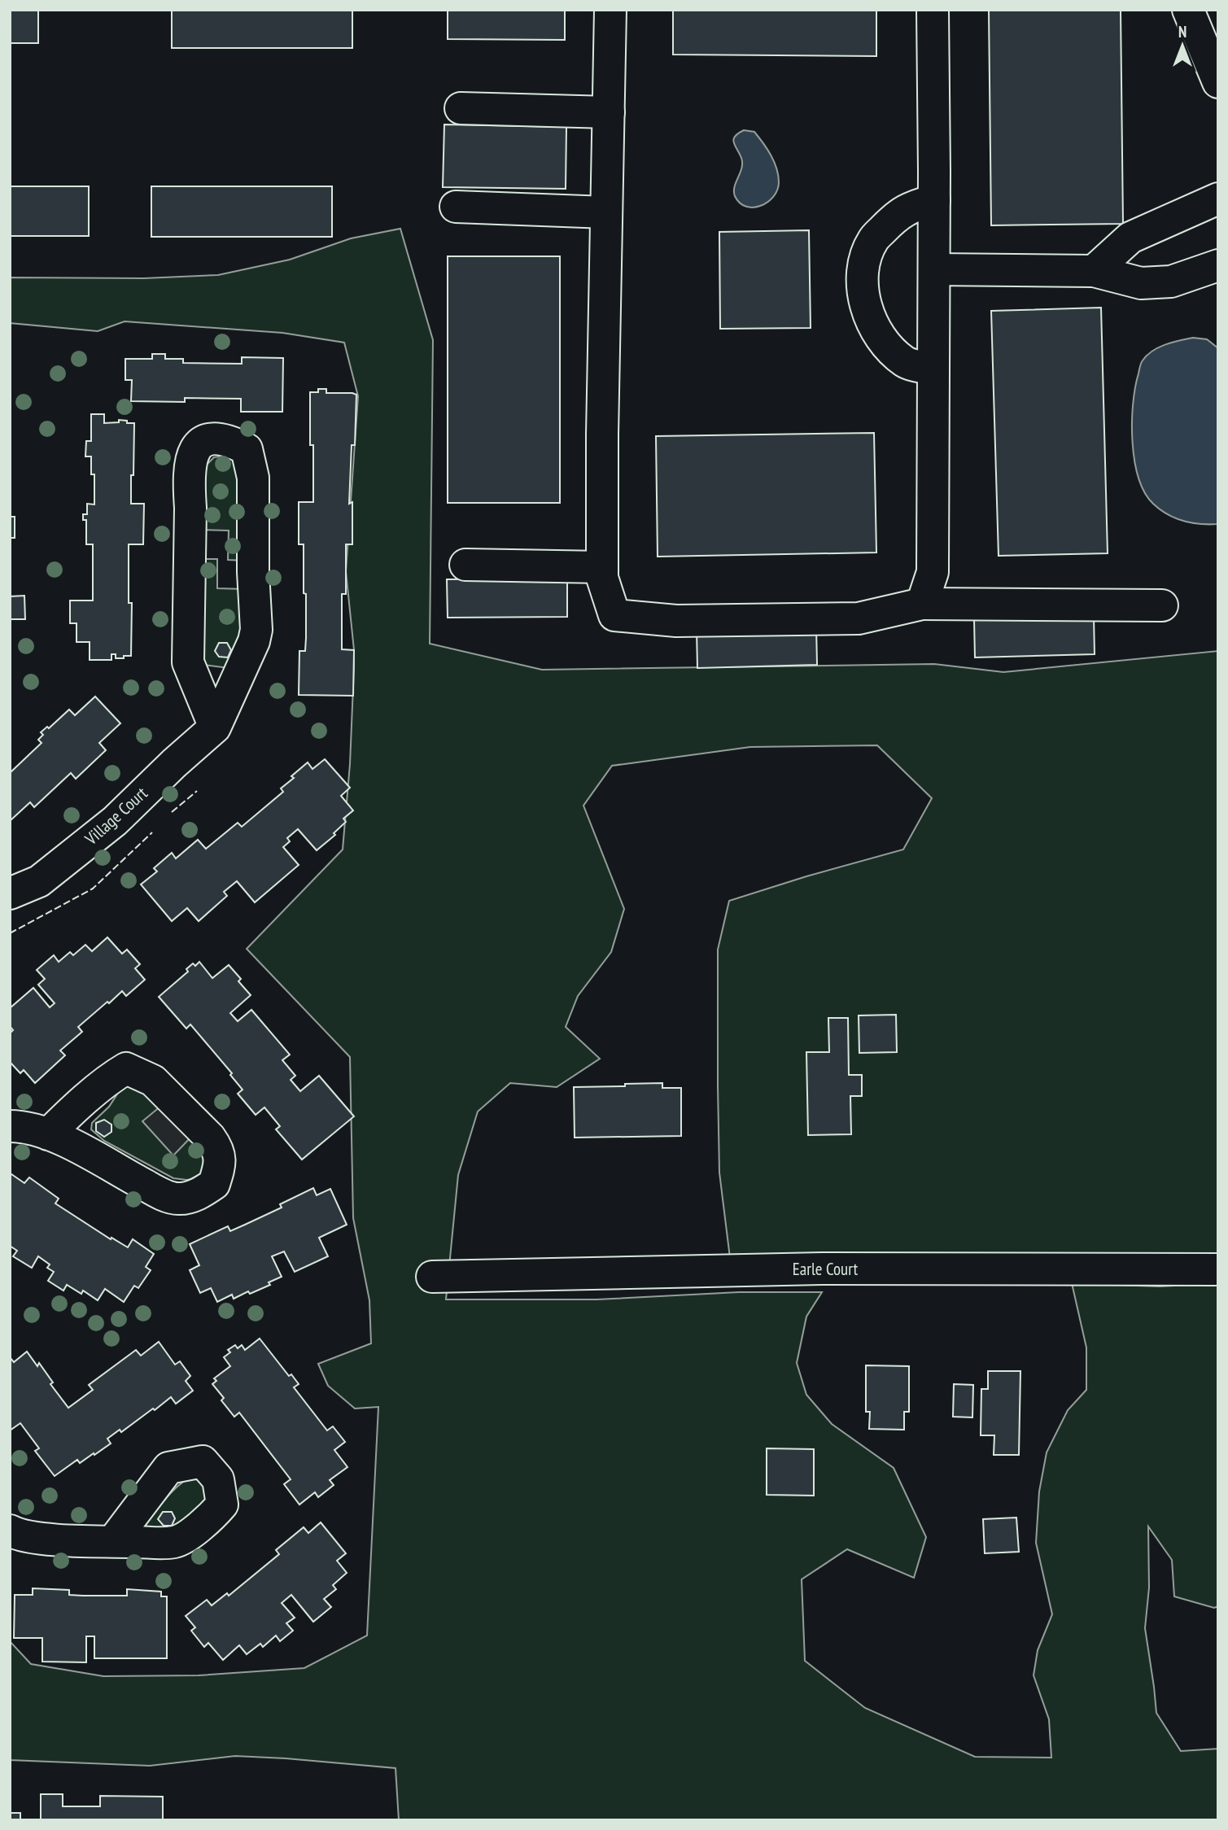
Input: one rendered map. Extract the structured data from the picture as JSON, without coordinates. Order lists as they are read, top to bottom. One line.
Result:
{"streets":{"street":["Village Court","Earle Court"]},"north":"top"}
